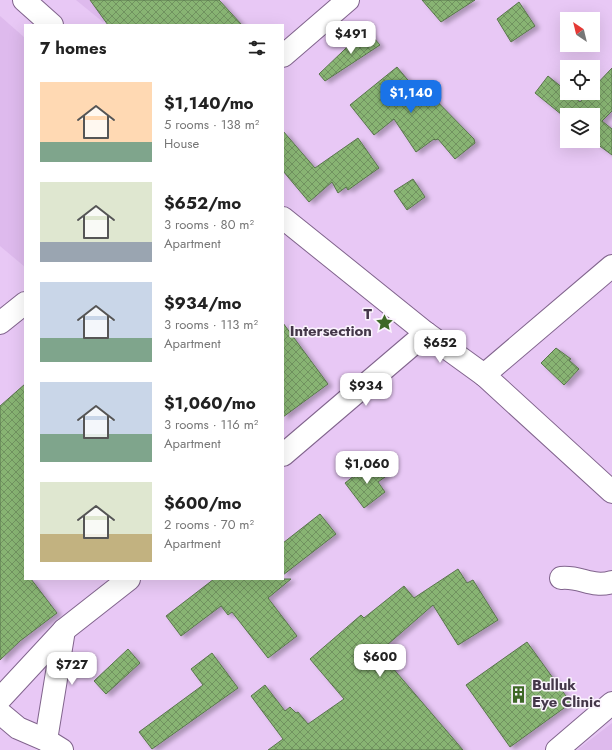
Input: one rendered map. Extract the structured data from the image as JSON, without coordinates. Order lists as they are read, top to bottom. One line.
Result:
{"places":{"place":["T Intersection"],"building":["Bulluk Eye Clinic"]},"north":"top left","page":{"price":["$491","$1,140","$652","$934","$1,060","$600","$727"],"heading":"7 homes","list":[{"name":"$1,140/mo","note":"5 rooms · 138 m² · House"},{"name":"$652/mo","note":"3 rooms · 80 m² · Apartment"},{"name":"$934/mo","note":"3 rooms · 113 m² · Apartment"},{"name":"$1,060/mo","note":"3 rooms · 116 m² · Apartment"},{"name":"$600/mo","note":"2 rooms · 70 m² · Apartment"}]}}
